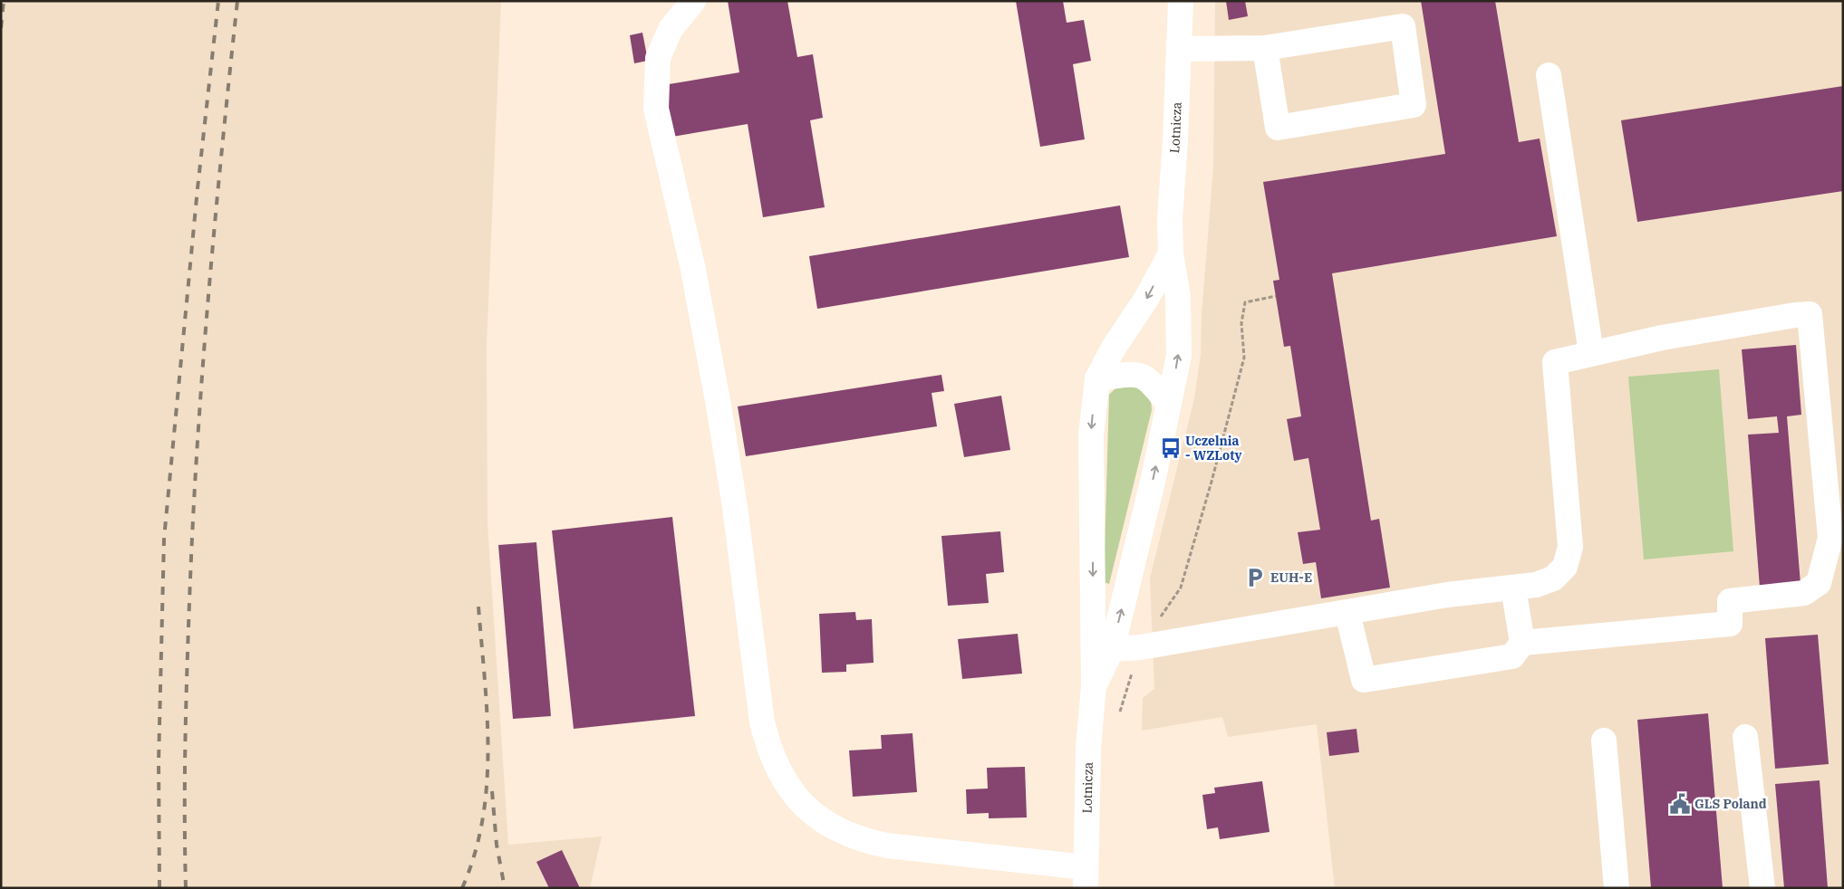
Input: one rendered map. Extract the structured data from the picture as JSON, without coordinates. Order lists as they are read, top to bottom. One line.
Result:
{"streets":{"street":["Lotnicza"]},"places":{"bus stop":["Uczelnia - WZLoty"],"parking":["EUH-E"],"public building":["GLS Poland"]}}
